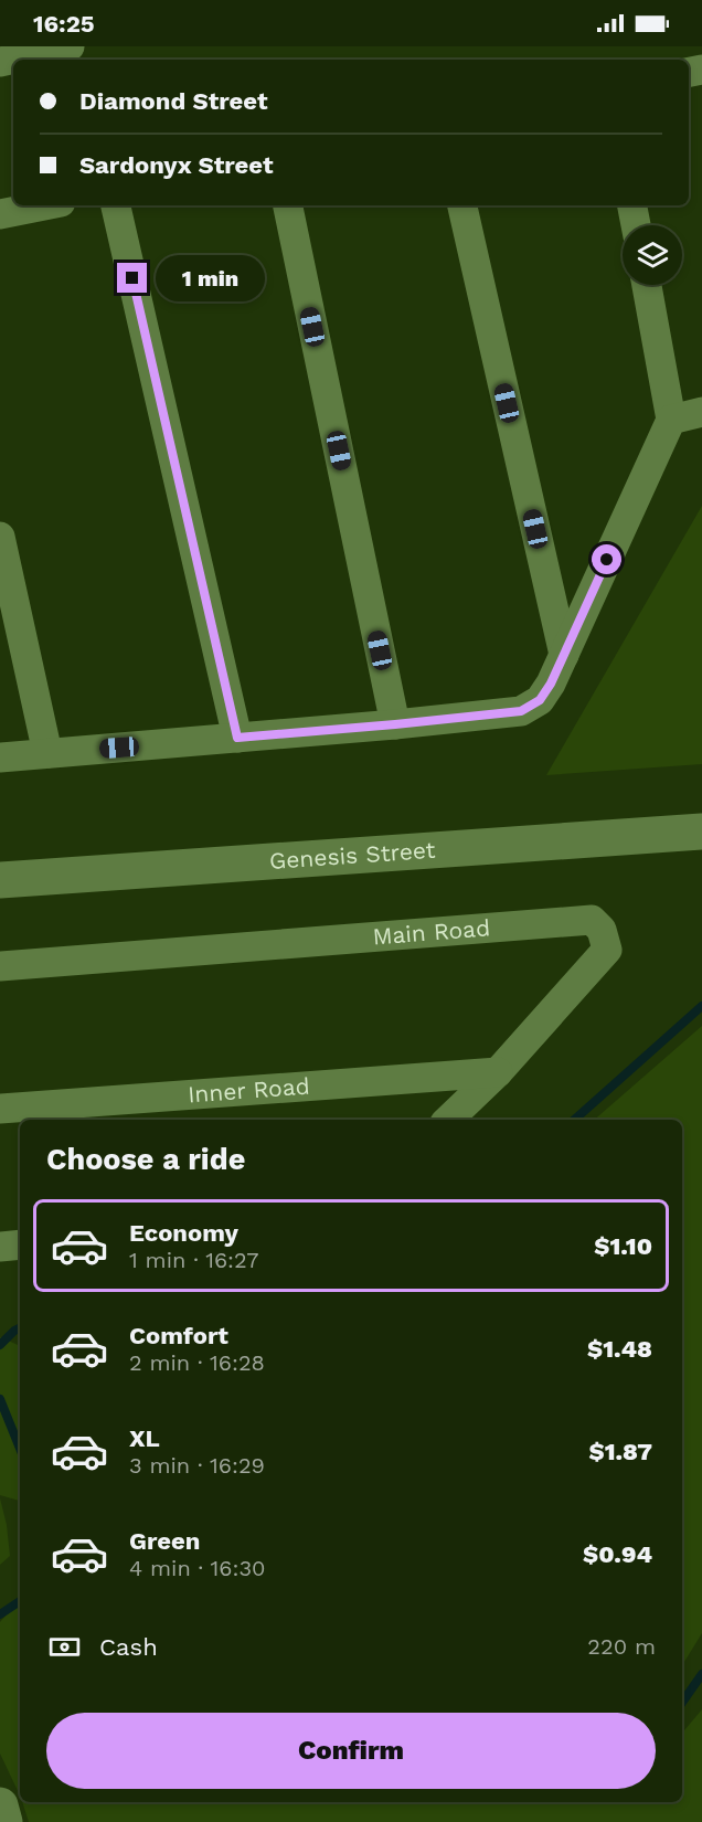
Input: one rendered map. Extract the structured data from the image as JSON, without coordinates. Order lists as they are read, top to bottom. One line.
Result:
{"streets":{"street":["Genesis Street","Main Road","Inner Road"]},"crossings":[["Main Road","Inner Road"]],"page":{"status":"16:25","banner":["Diamond Street","Sardonyx Street"],"bubble":"1 min","heading":"Choose a ride","list":[{"name":"Economy","note":"1 min · 16:27","value":"$1.10"},{"name":"Comfort","note":"2 min · 16:28","value":"$1.48"},{"name":"XL","note":"3 min · 16:29","value":"$1.87"},{"name":"Green","note":"4 min · 16:30","value":"$0.94"}],"pay":["Cash","220 m"],"buttons":"Confirm"}}
